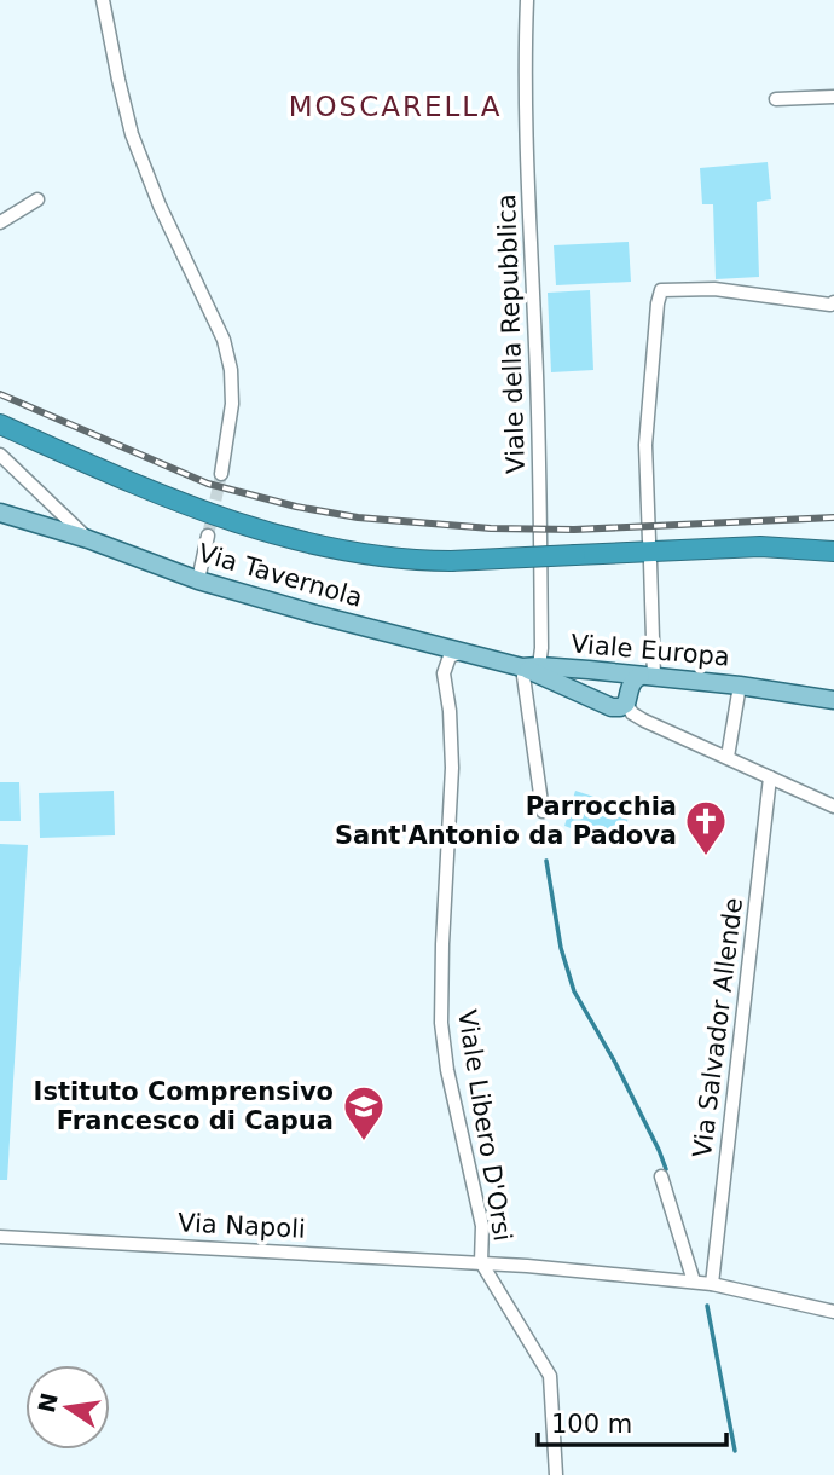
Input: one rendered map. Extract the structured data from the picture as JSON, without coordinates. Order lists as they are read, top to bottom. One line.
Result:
{"streets":{"main road":["Via Tavernola","Viale Europa"],"street":["Viale della Repubblica","Via Salvador Allende","Viale Libero D'Orsi","Via Napoli"]},"crossings":[["Viale della Repubblica","Viale Europa"],["Via Tavernola","Viale Europa"],["Via Salvador Allende","Via Napoli"],["Viale Libero D'Orsi","Via Napoli"]],"districts":["MOSCARELLA"],"places":{"church":["Parrocchia Sant'Antonio da Padova"],"school or university":["Istituto Comprensivo Francesco di Capua"]},"scale_bar":"100 m","north":"left"}
